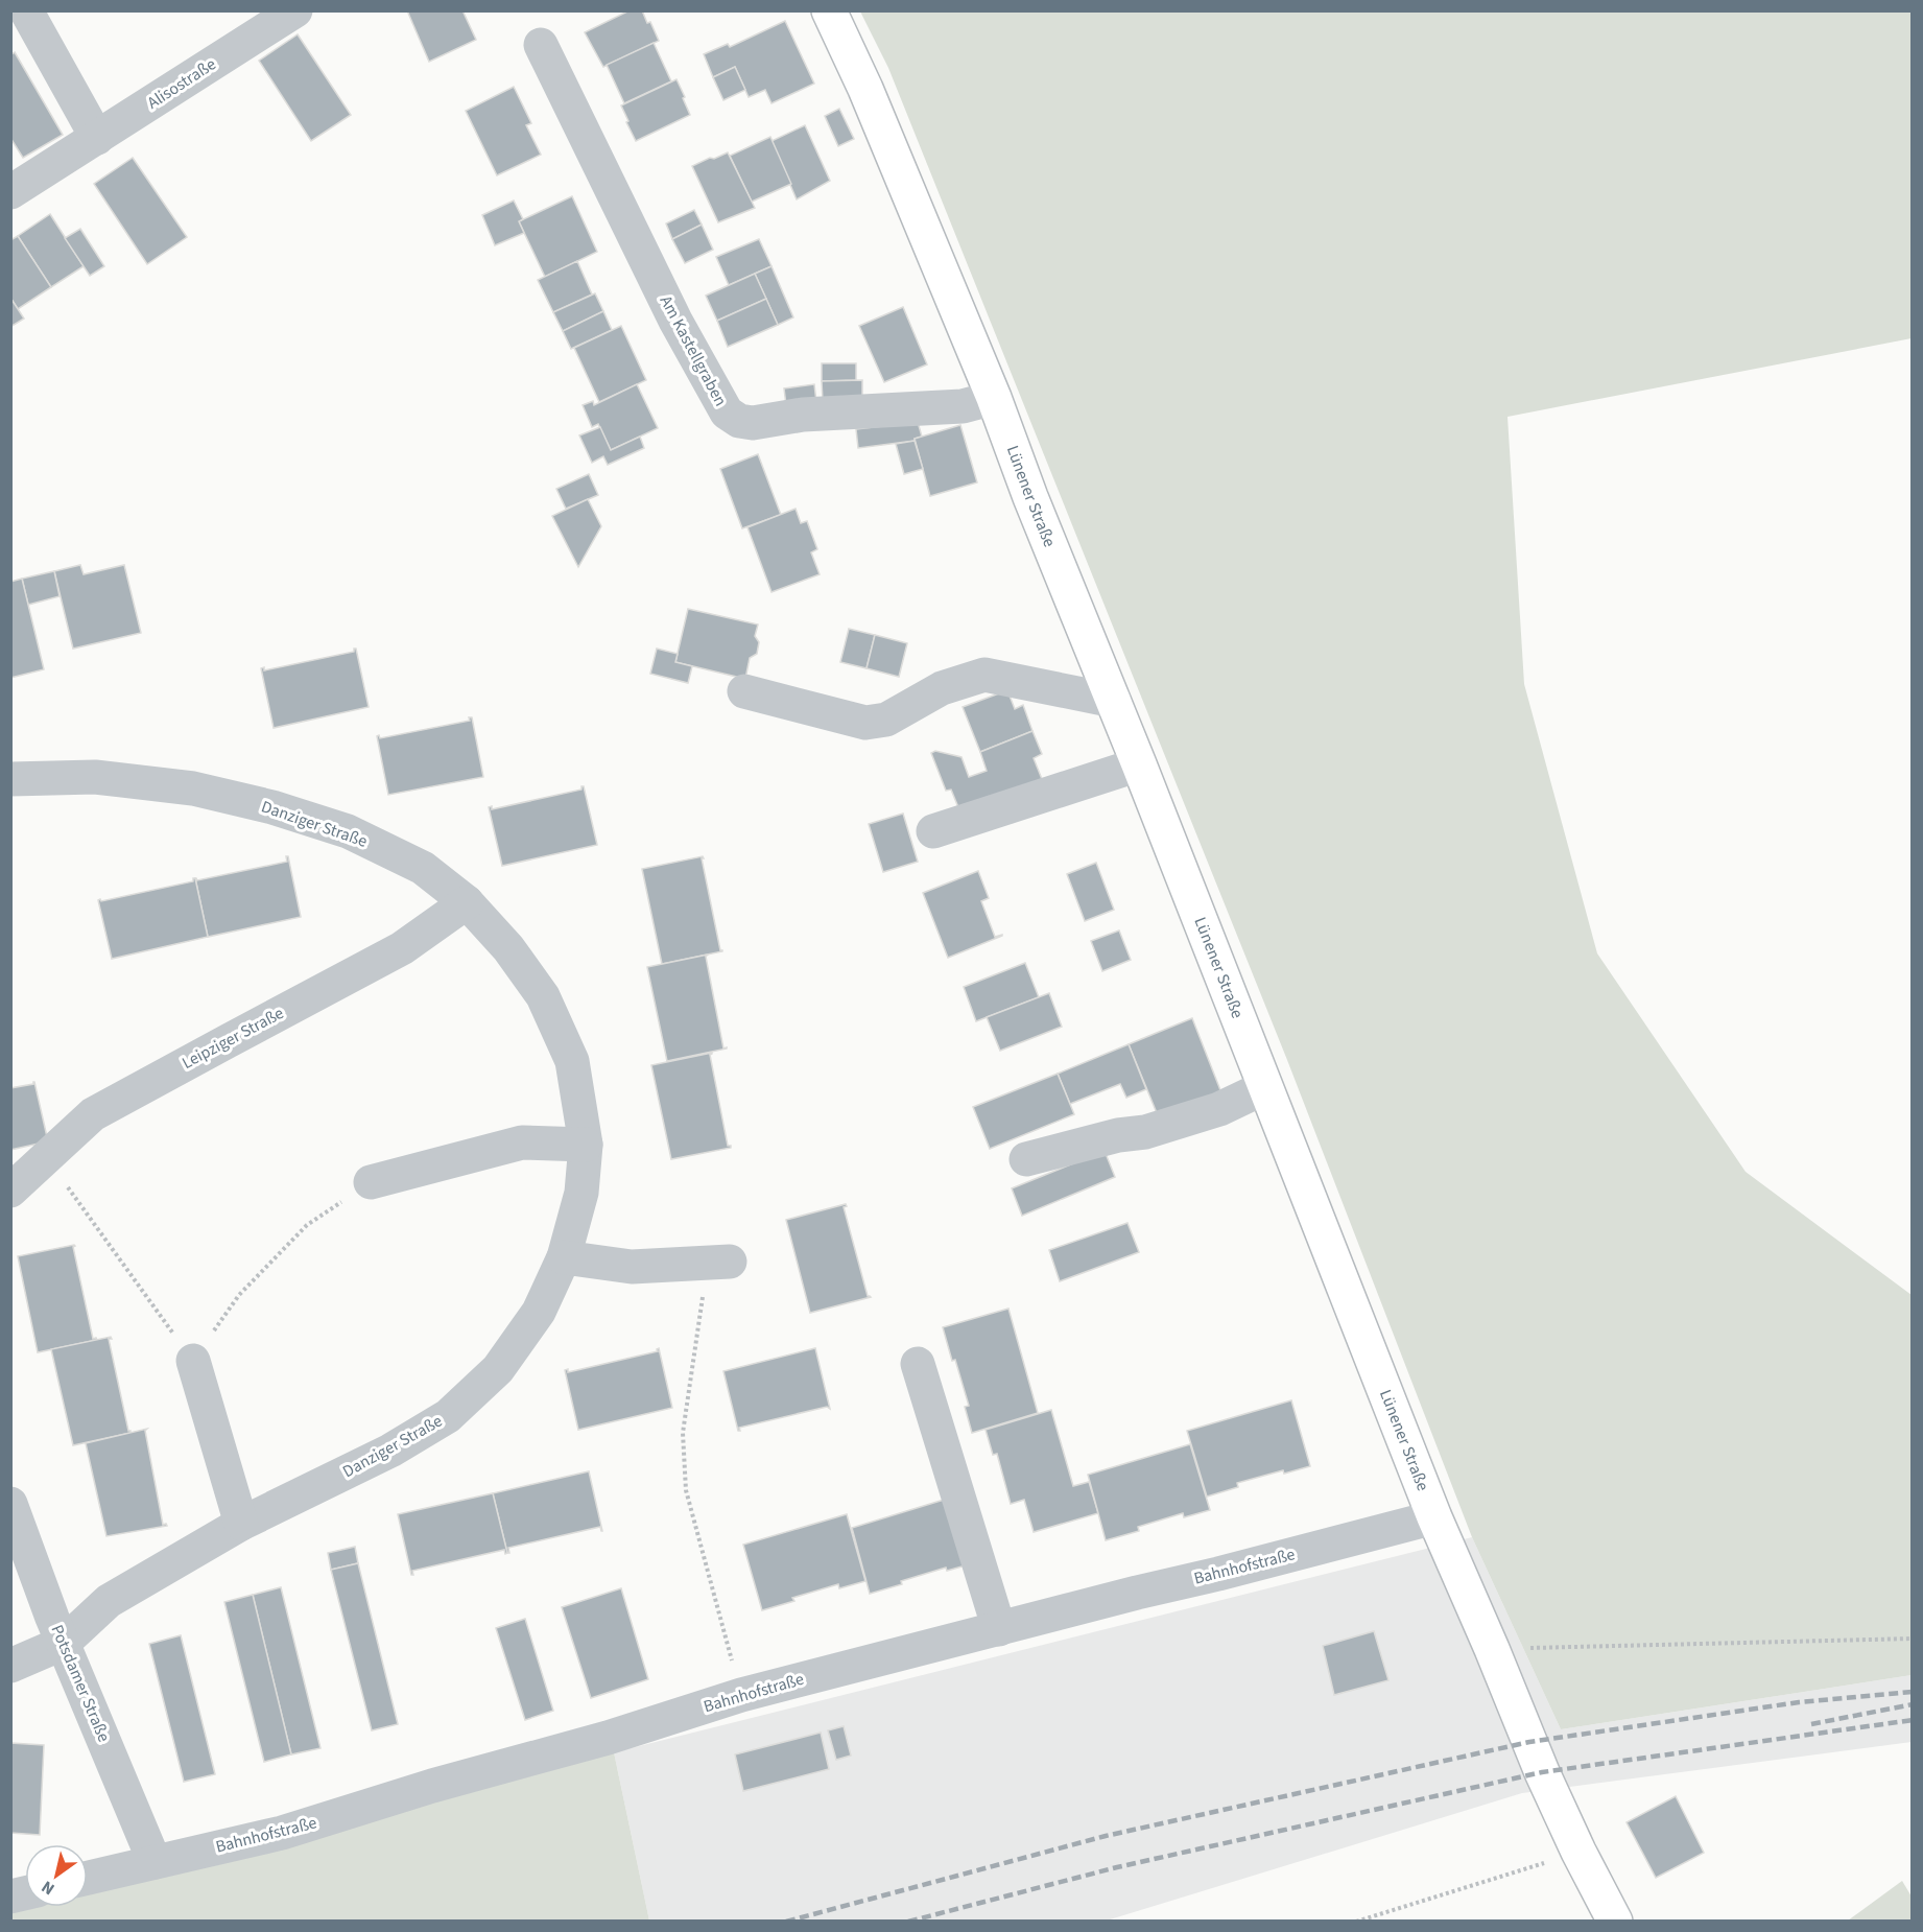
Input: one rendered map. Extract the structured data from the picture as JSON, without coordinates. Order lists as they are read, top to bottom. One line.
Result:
{"streets":{"main road":["Lünener Straße"],"street":["Alisostraße","Am Kastellgraben","Danziger Straße","Leipziger Straße","Bahnhofstraße","Potsdamer Straße"]},"crossings":[["Am Kastellgraben","Lünener Straße"],["Lünener Straße","Bahnhofstraße"],["Danziger Straße","Leipziger Straße"],["Danziger Straße","Potsdamer Straße"],["Bahnhofstraße","Potsdamer Straße"]],"north":"bottom left"}
